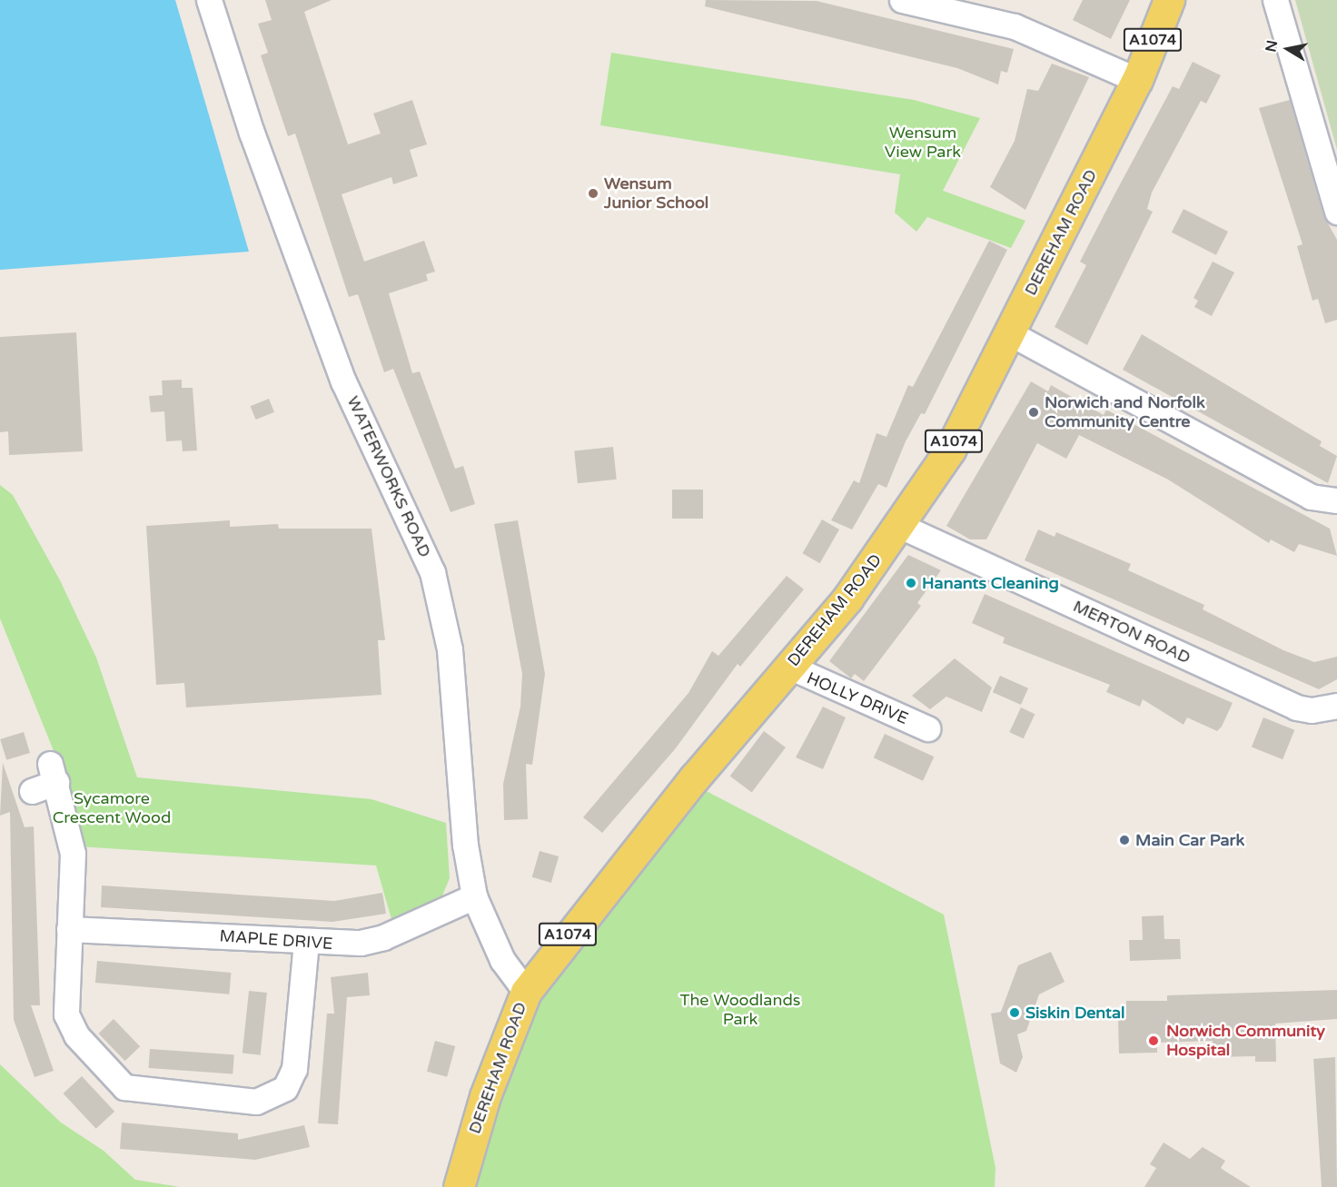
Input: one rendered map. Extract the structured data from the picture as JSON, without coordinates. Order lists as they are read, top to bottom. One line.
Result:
{"streets":{"main road":["A1074","DEREHAM ROAD"],"street":["WATERWORKS ROAD","MERTON ROAD","HOLLY DRIVE","MAPLE DRIVE"]},"crossings":[["DEREHAM ROAD","WATERWORKS ROAD"],["DEREHAM ROAD","MERTON ROAD"],["DEREHAM ROAD","HOLLY DRIVE"],["WATERWORKS ROAD","MAPLE DRIVE"]],"parks":["Wensum View Park","Sycamore Crescent Wood","The Woodlands Park"],"places":["Wensum Junior School","Norwich and Norfolk Community Centre","Hanants Cleaning","Main Car Park","Siskin Dental","Norwich Community Hospital"],"north":"left"}
